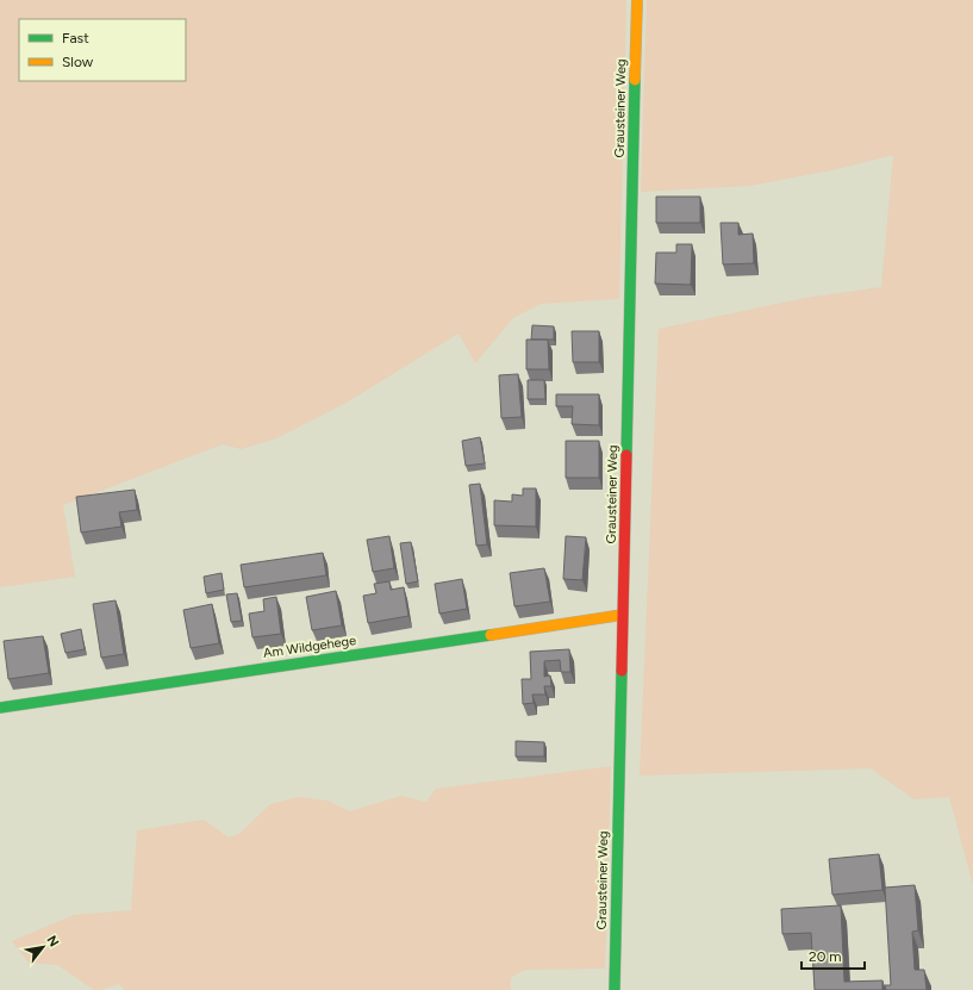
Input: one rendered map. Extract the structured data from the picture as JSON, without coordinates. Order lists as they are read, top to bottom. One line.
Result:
{"streets":{"street":["Grausteiner Weg","Am Wildgehege"]},"crossings":[["Grausteiner Weg","Am Wildgehege"]],"legend":["Fast","Slow"],"scale_bar":"20 m","north":"top right"}
